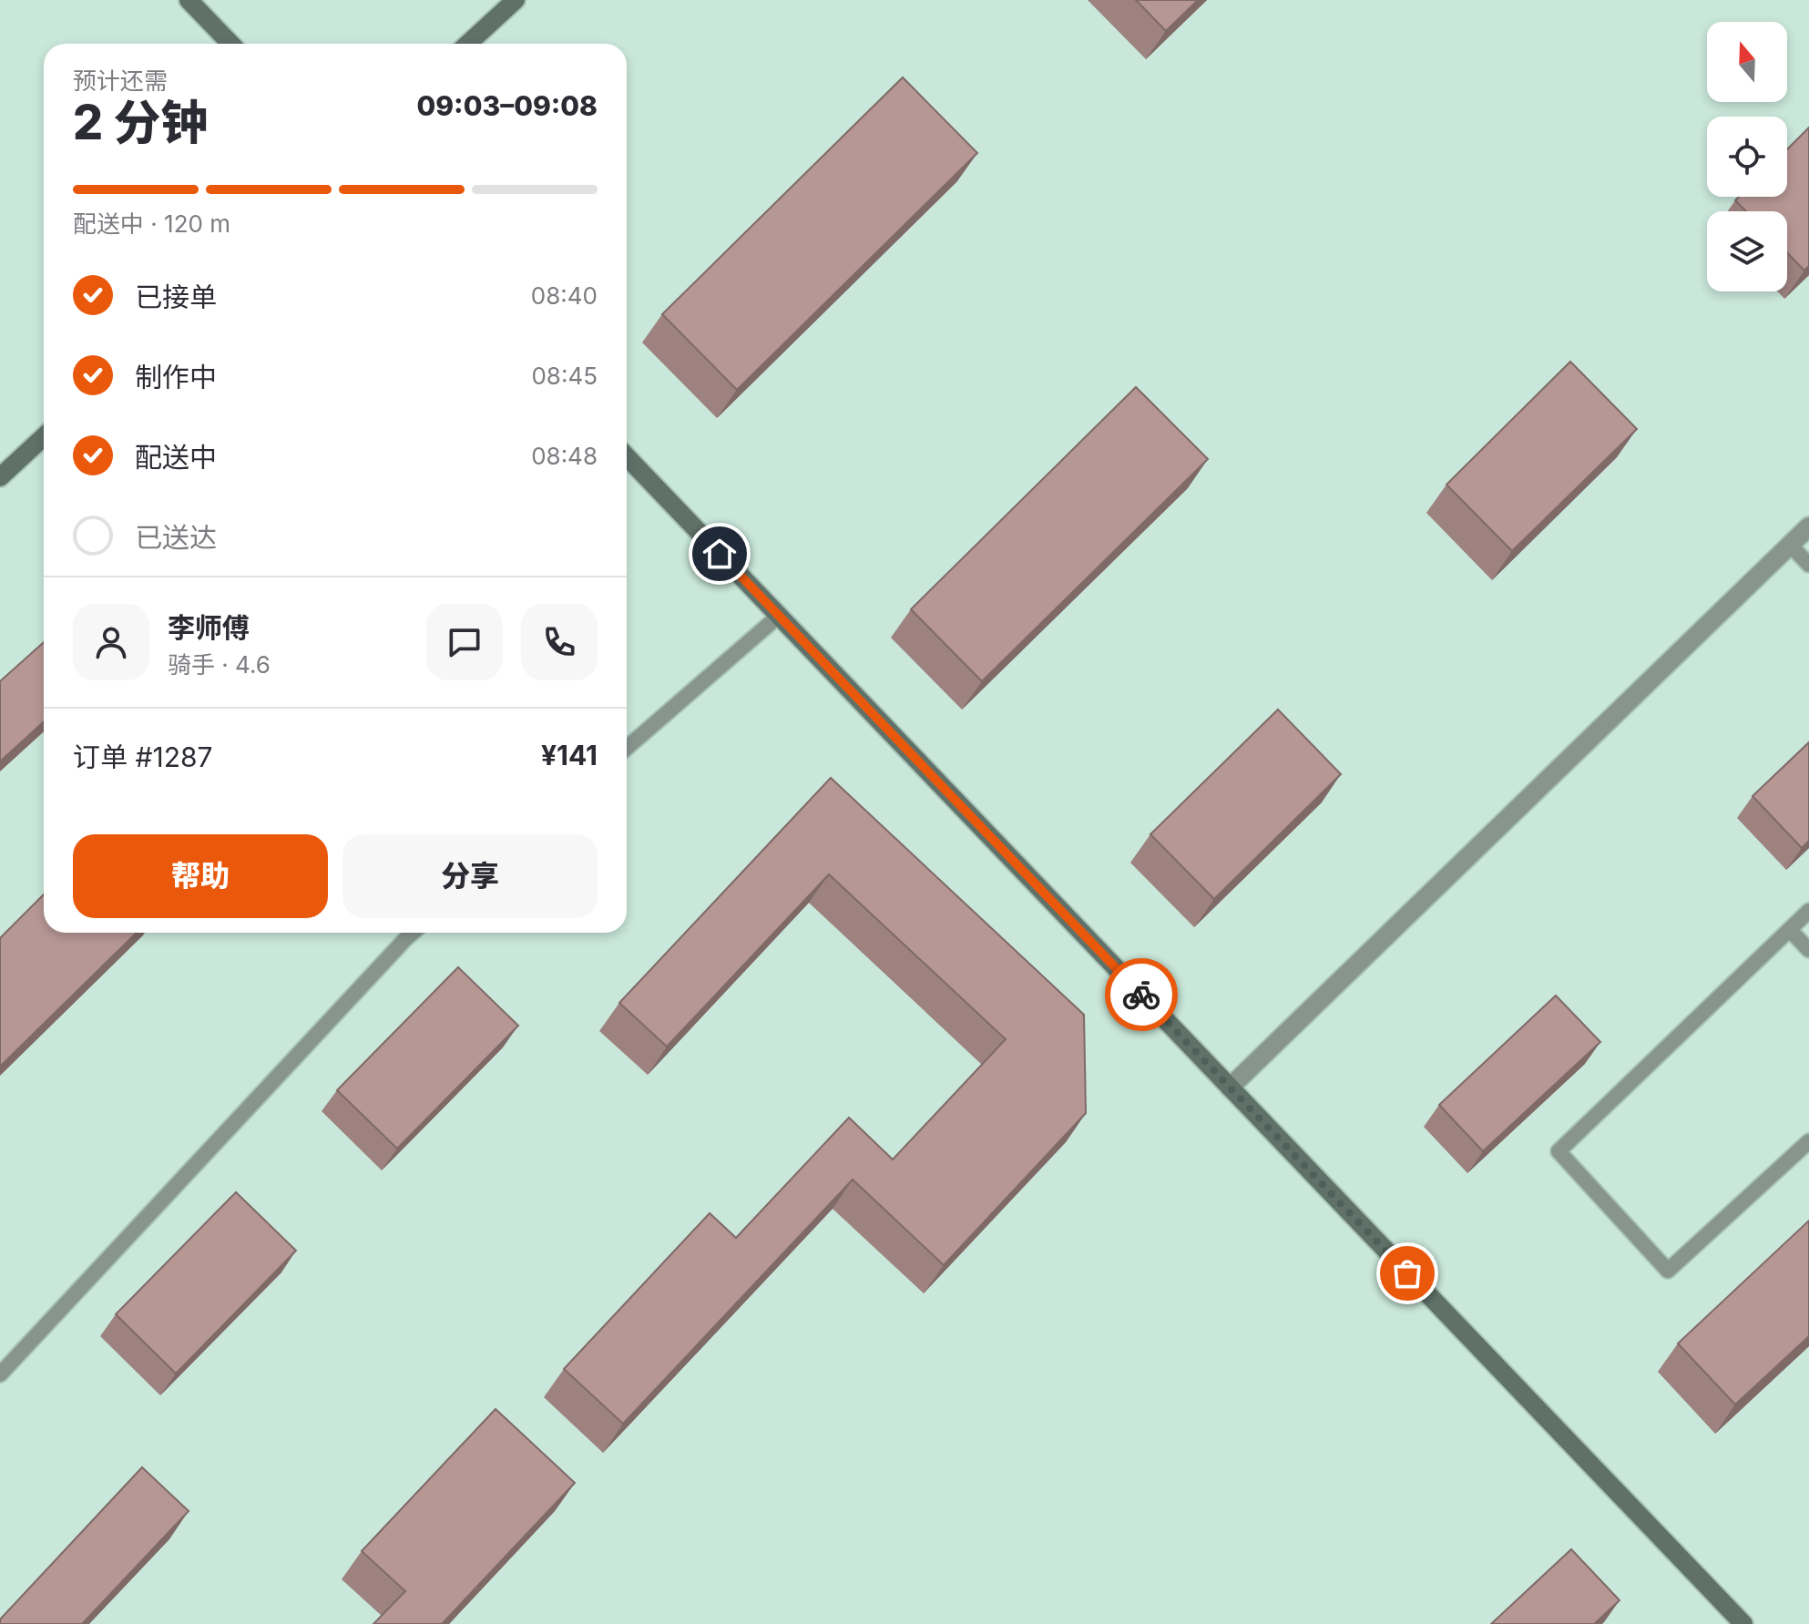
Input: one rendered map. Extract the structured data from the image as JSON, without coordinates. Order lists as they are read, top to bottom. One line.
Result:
{"north":"top","page":{"heading":["2 分钟","预计还需","09:03–09:08"],"panel":["李师傅","骑手 · 4.6","订单 #1287","¥141"],"bar":"配送中 · 120 m","list":[["已接单","08:40"],["制作中","08:45"],["配送中","08:48"],"已送达"],"buttons":["帮助","分享"]}}
